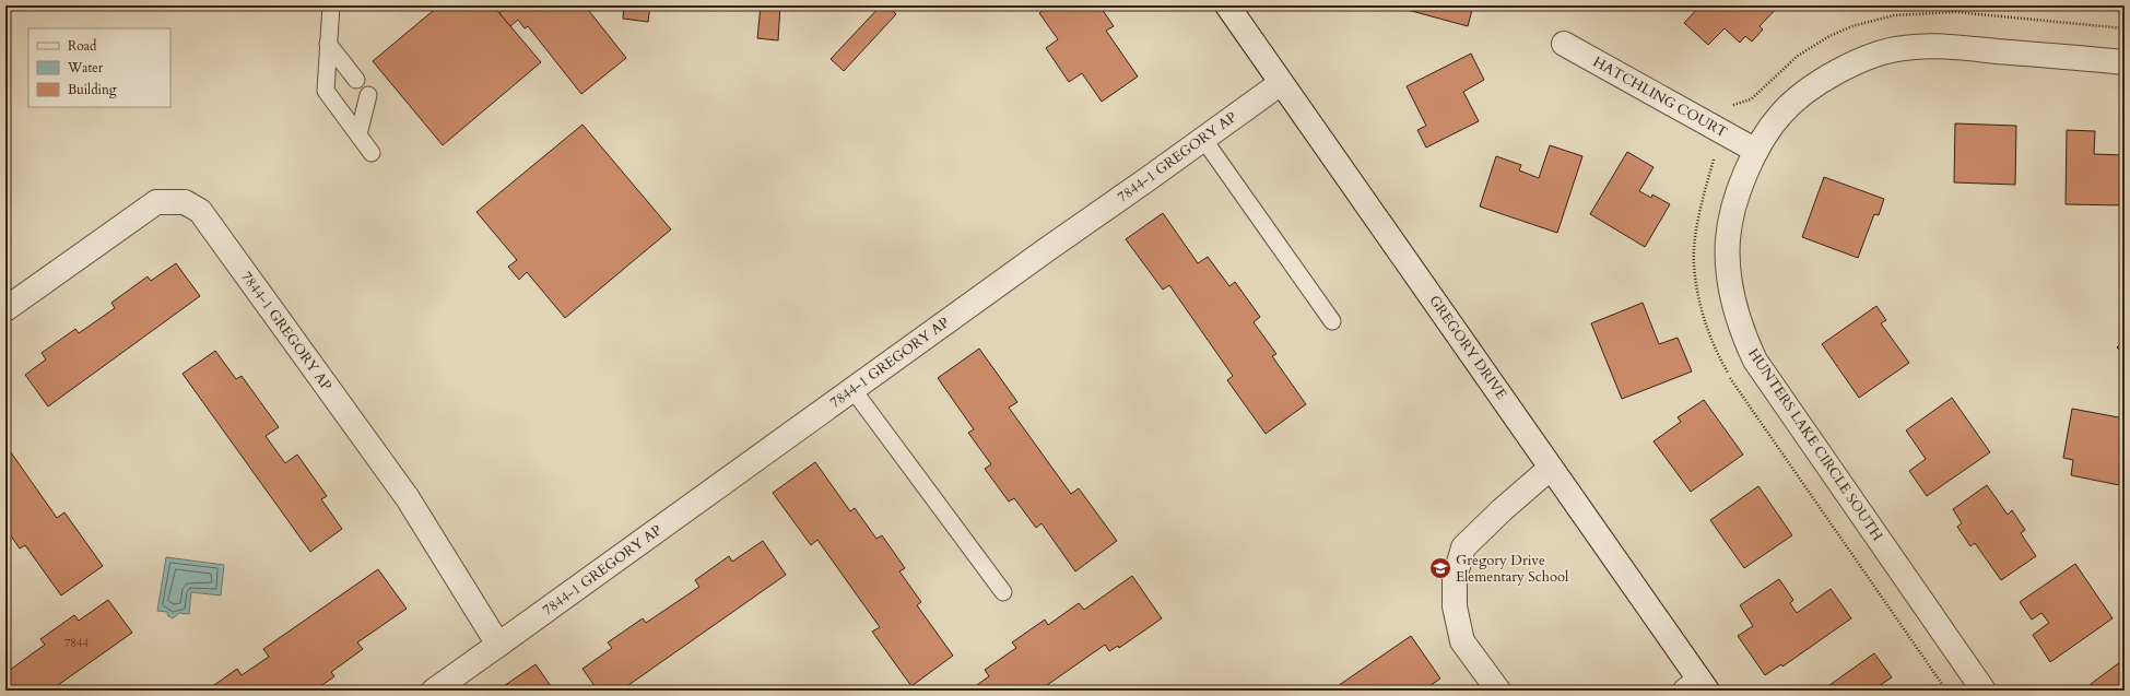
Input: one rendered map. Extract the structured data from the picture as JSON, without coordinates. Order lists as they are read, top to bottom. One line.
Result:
{"streets":{"street":["HATCHLING COURT","7844-1 GREGORY AP","GREGORY DRIVE","HUNTERS LAKE CIRCLE SOUTH"]},"crossings":[["HATCHLING COURT","HUNTERS LAKE CIRCLE SOUTH"],["7844-1 GREGORY AP","GREGORY DRIVE"]],"places":{"school or university":["Gregory Drive Elementary School"]},"house_numbers":["7844"],"legend":["Road","Water","Building"]}
